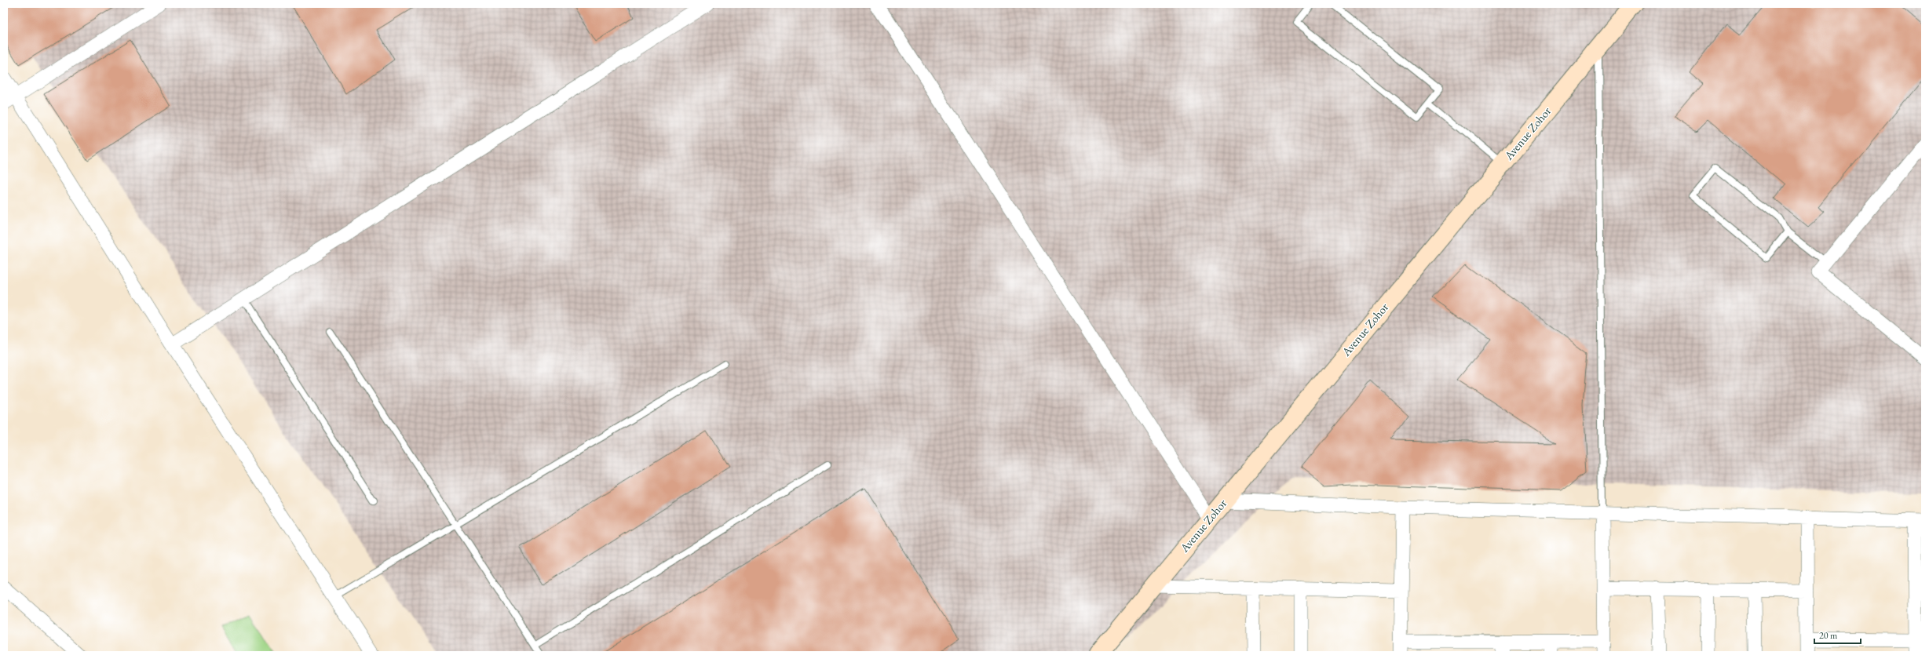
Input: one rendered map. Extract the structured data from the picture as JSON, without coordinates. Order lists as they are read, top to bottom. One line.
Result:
{"streets":{"main road":["Avenue Zohor"]},"scale_bar":"20 m"}
